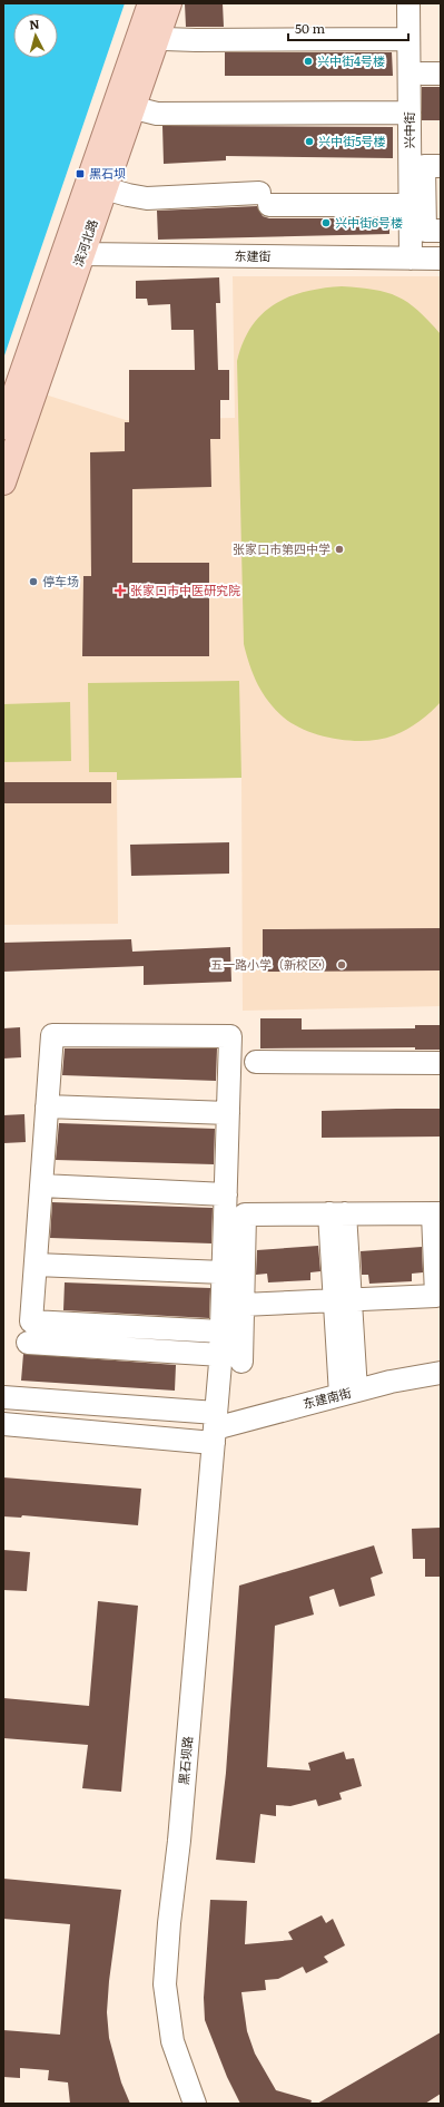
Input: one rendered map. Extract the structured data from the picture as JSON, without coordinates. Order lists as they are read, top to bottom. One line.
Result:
{"streets":{"main road":["滨河北路"],"street":["兴中街","东建街","东建南街","黑石坝路"]},"crossings":[["兴中街","东建街"],["滨河北路","东建街"],["东建南街","黑石坝路"]],"places":{"other":["兴中街4号楼","兴中街5号楼","兴中街6号楼","张家口市第四中学","停车场","五一路小学（新校区）"],"transit":["黑石坝"],"health":["张家口市中医研究院"]},"scale_bar":"50 m","north":"top"}
